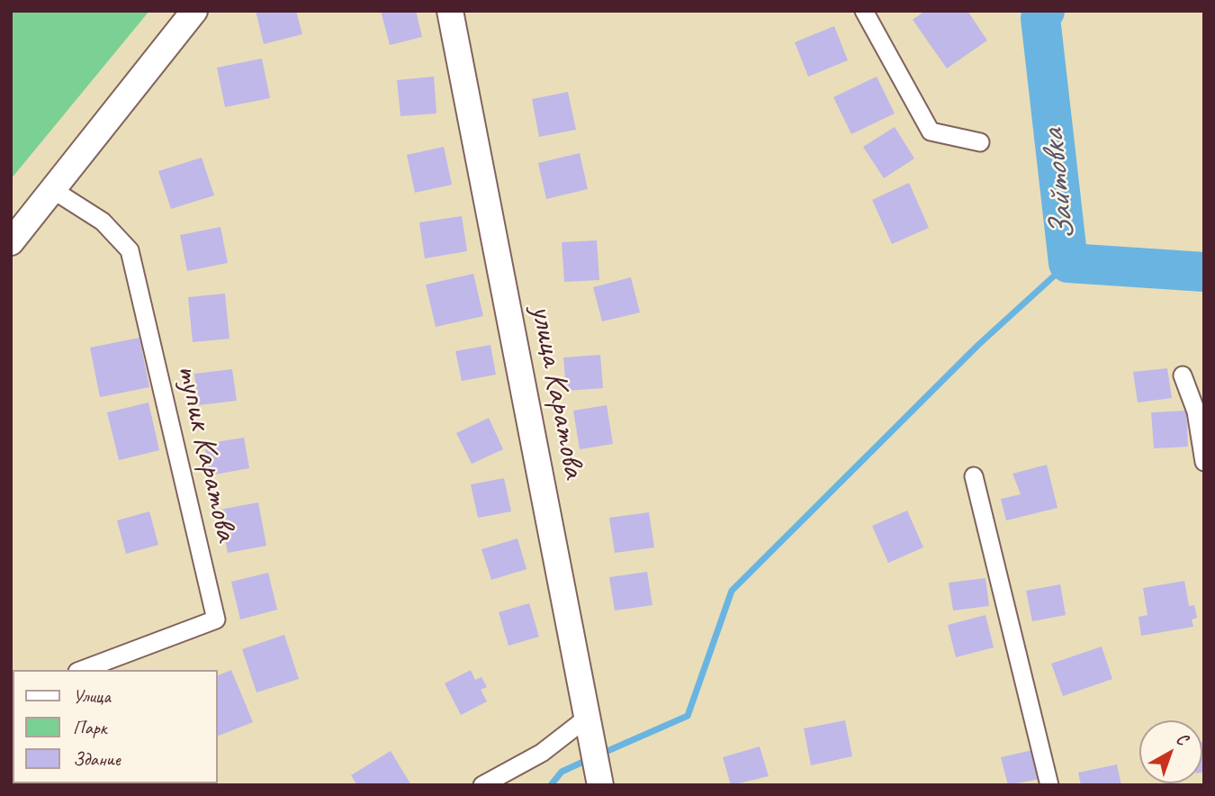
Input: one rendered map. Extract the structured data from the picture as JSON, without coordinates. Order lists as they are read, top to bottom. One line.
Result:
{"streets":{"street":["улица Каратова","тупик Каратова"]},"water":["Зайтовка"],"legend":["Улица","Парк","Здание"],"north":"top right"}
